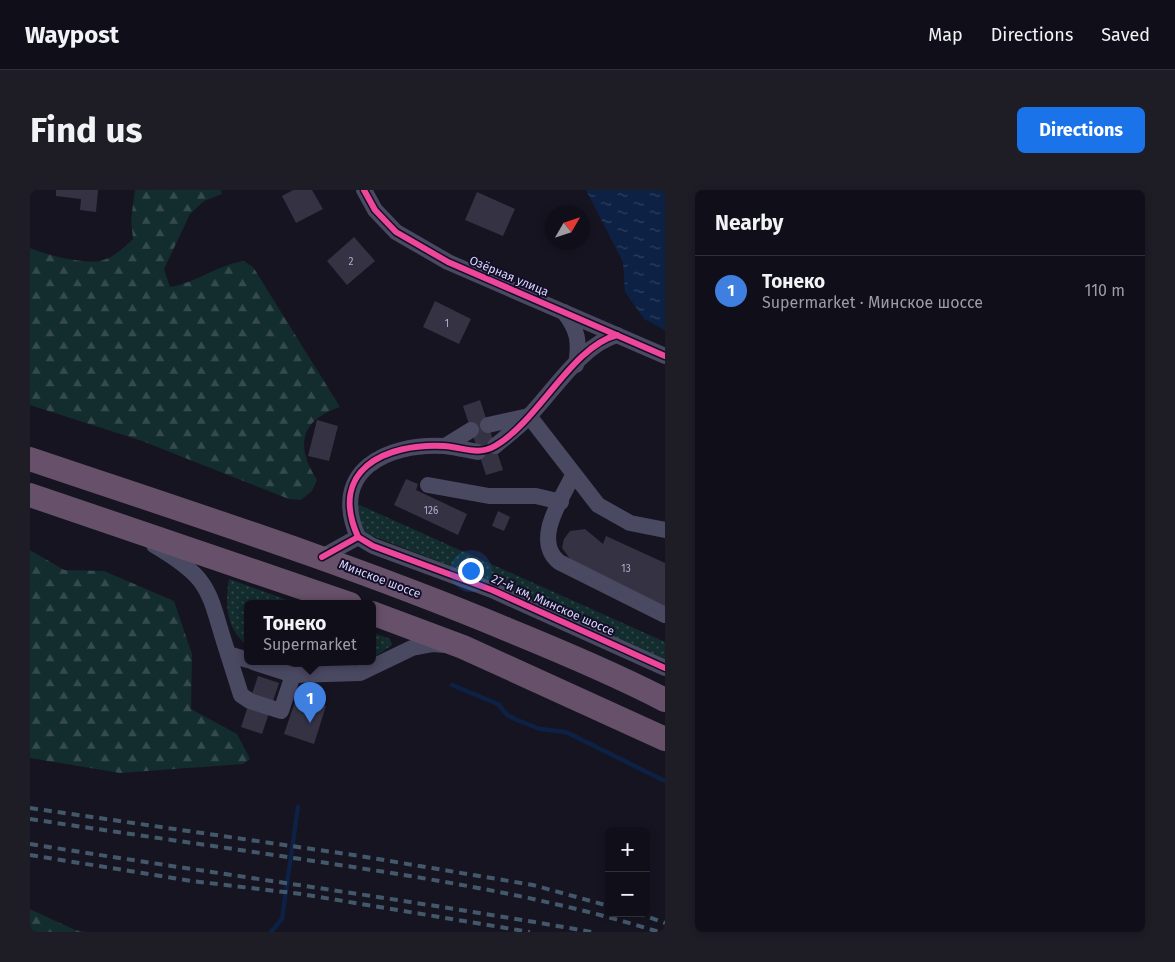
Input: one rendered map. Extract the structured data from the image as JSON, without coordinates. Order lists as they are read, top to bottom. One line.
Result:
{"streets":{"highway":["Минское шоссе"],"street":["Озёрная улица","27-й км, Минское шоссе"]},"house_numbers":["2","1","126","13"],"north":"top right","page":{"header":"Waypost","nav":["Map","Directions","Saved"],"buttons":"Directions","title":"Find us","heading":"Nearby","list":[{"mark":"1","name":"Тонеко","note":"Supermarket · Минское шоссе","value":"110 m"}],"popup":["Тонеко","Supermarket"],"pins":"1","map_buttons":["+","−"]}}
